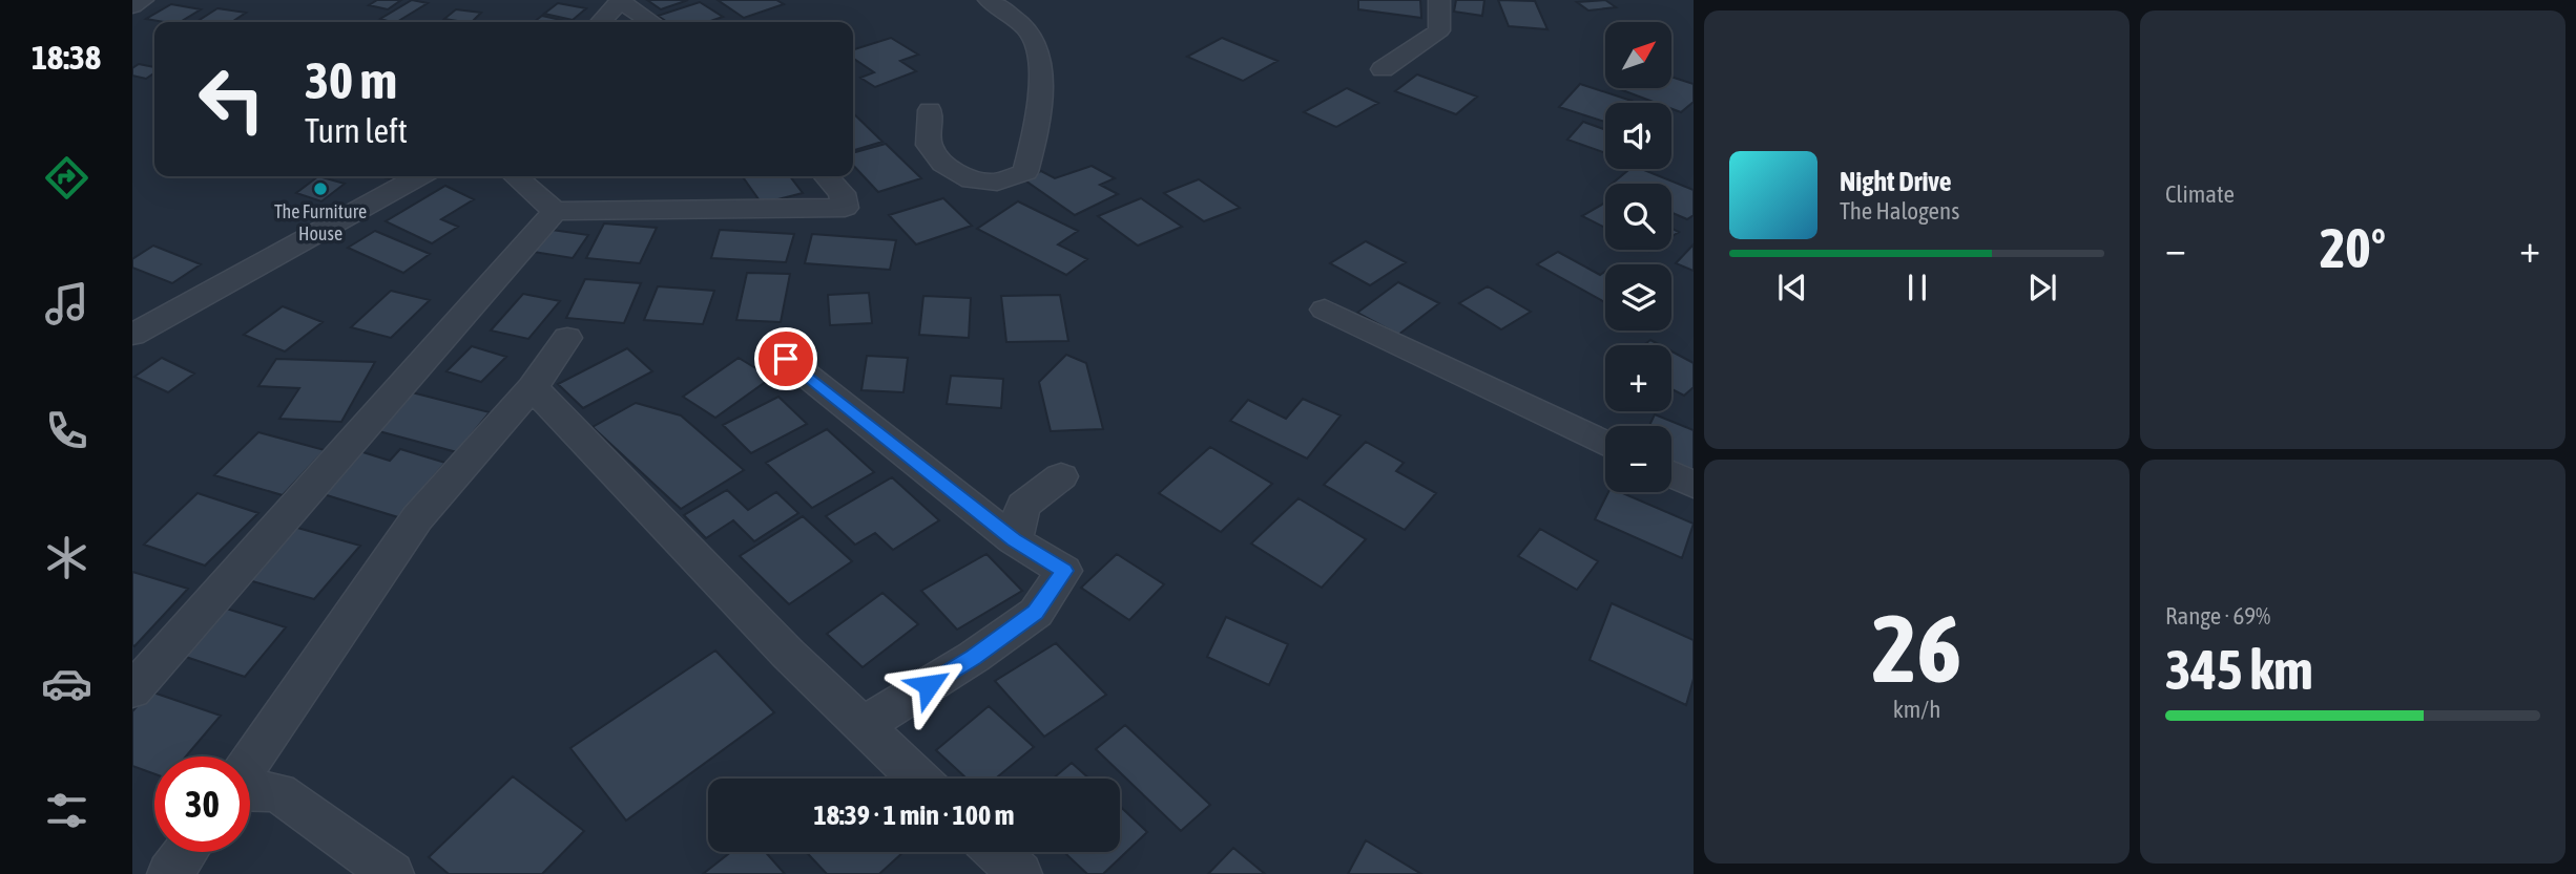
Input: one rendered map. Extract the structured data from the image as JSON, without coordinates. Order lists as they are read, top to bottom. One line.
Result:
{"places":["The Furniture House"],"north":"top right","page":{"tabs":"18:38","tile":["Climate",["26","km/h"],["Range · 69%","345 km"]],"map_buttons":["+","−"],"turn":["30 m","Turn left"],"song":["Night Drive","The Halogens"],"heat":["−","20°","+"],"limit":"30","trip":"18:39 · 1 min · 100 m"}}
